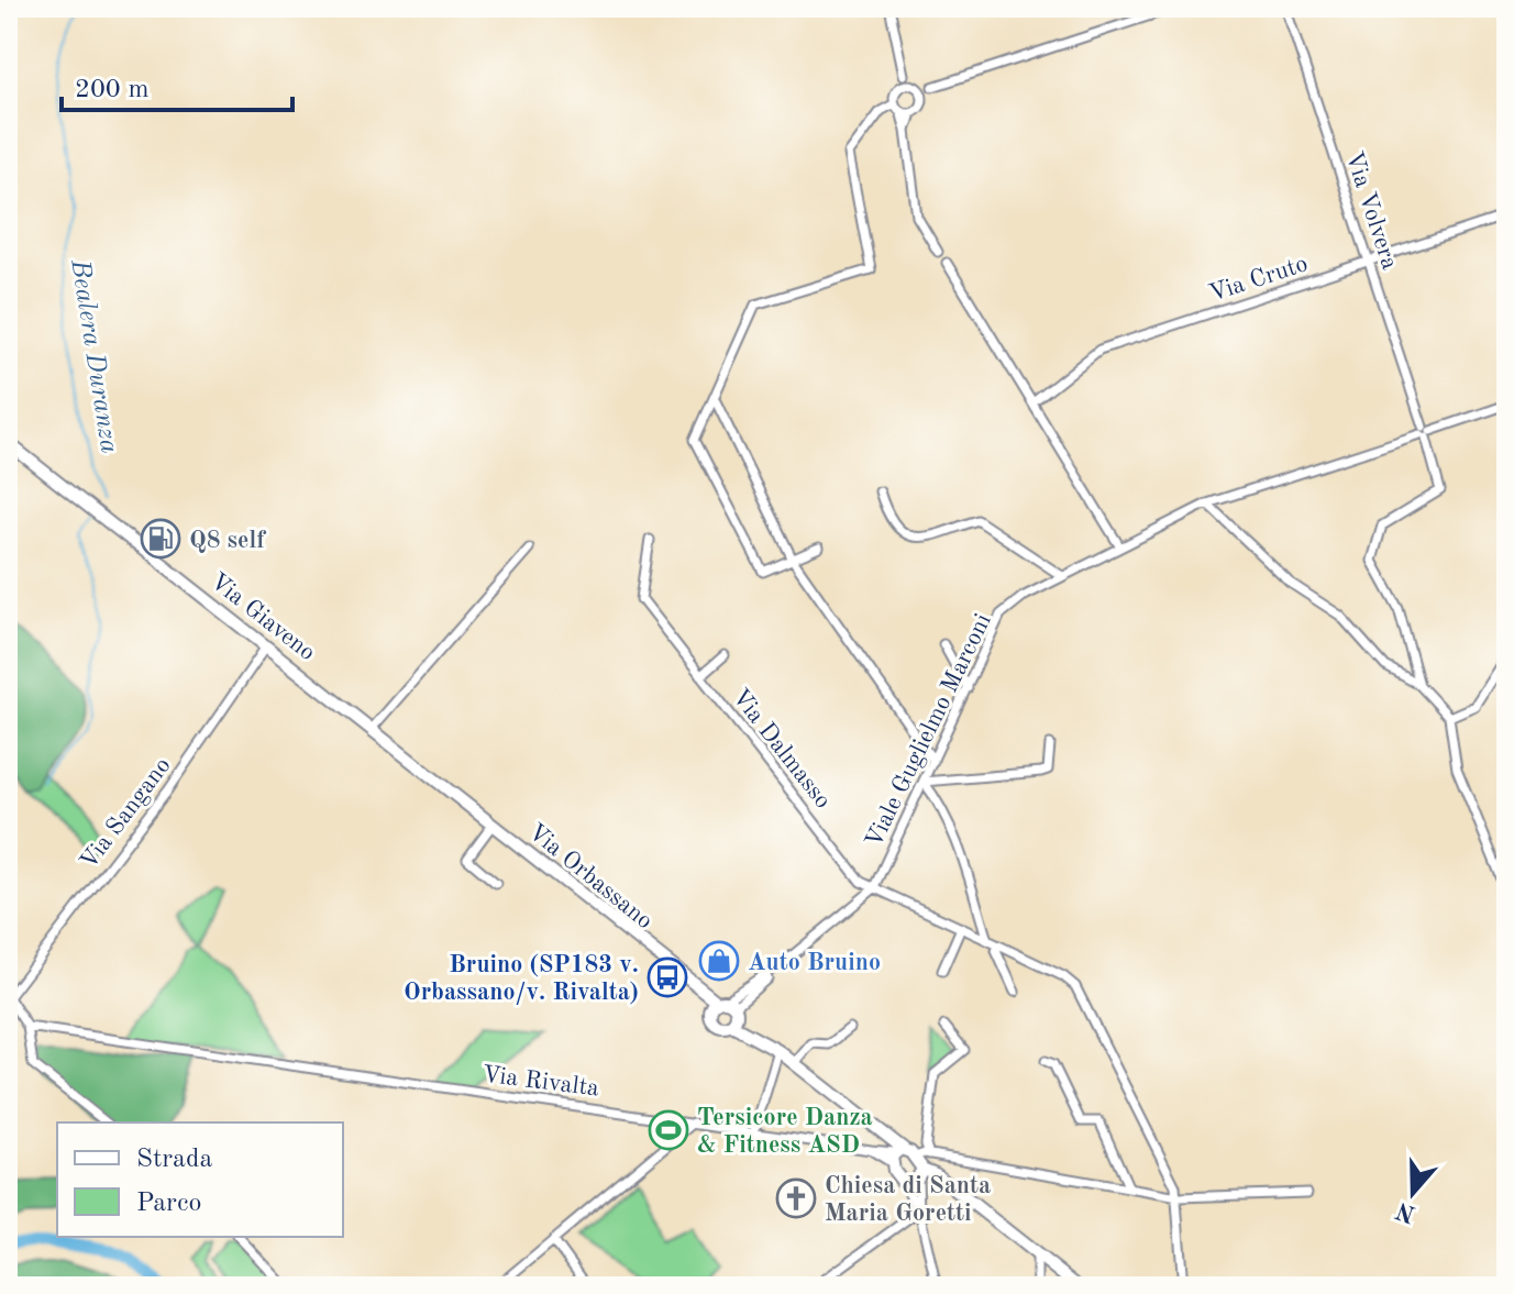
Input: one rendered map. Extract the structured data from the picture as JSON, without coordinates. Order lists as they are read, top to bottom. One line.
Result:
{"streets":{"main road":["Via Giaveno","Via Orbassano"],"street":["Via Volvera","Via Cruto","Viale Guglielmo Marconi","Via Dalmasso","Via Sangano","Via Rivalta"]},"crossings":[["Via Volvera","Via Cruto"],["Via Volvera","Viale Guglielmo Marconi"],["Via Giaveno","Via Sangano"],["Via Giaveno","Via Orbassano"],["Viale Guglielmo Marconi","Via Dalmasso"],["Viale Guglielmo Marconi","Via Orbassano"],["Via Dalmasso","Via Rivalta"],["Via Orbassano","Via Rivalta"]],"water":["Bealera Duranza"],"places":{"fuel station":["Q8 self"],"shop":["Auto Bruino"],"bus stop":["Bruino (SP183 v. Orbassano/v. Rivalta)"],"sports":["Tersicore Danza & Fitness ASD"],"church":["Chiesa di Santa Maria Goretti"]},"legend":["Strada","Parco"],"scale_bar":"200 m","north":"bottom"}
